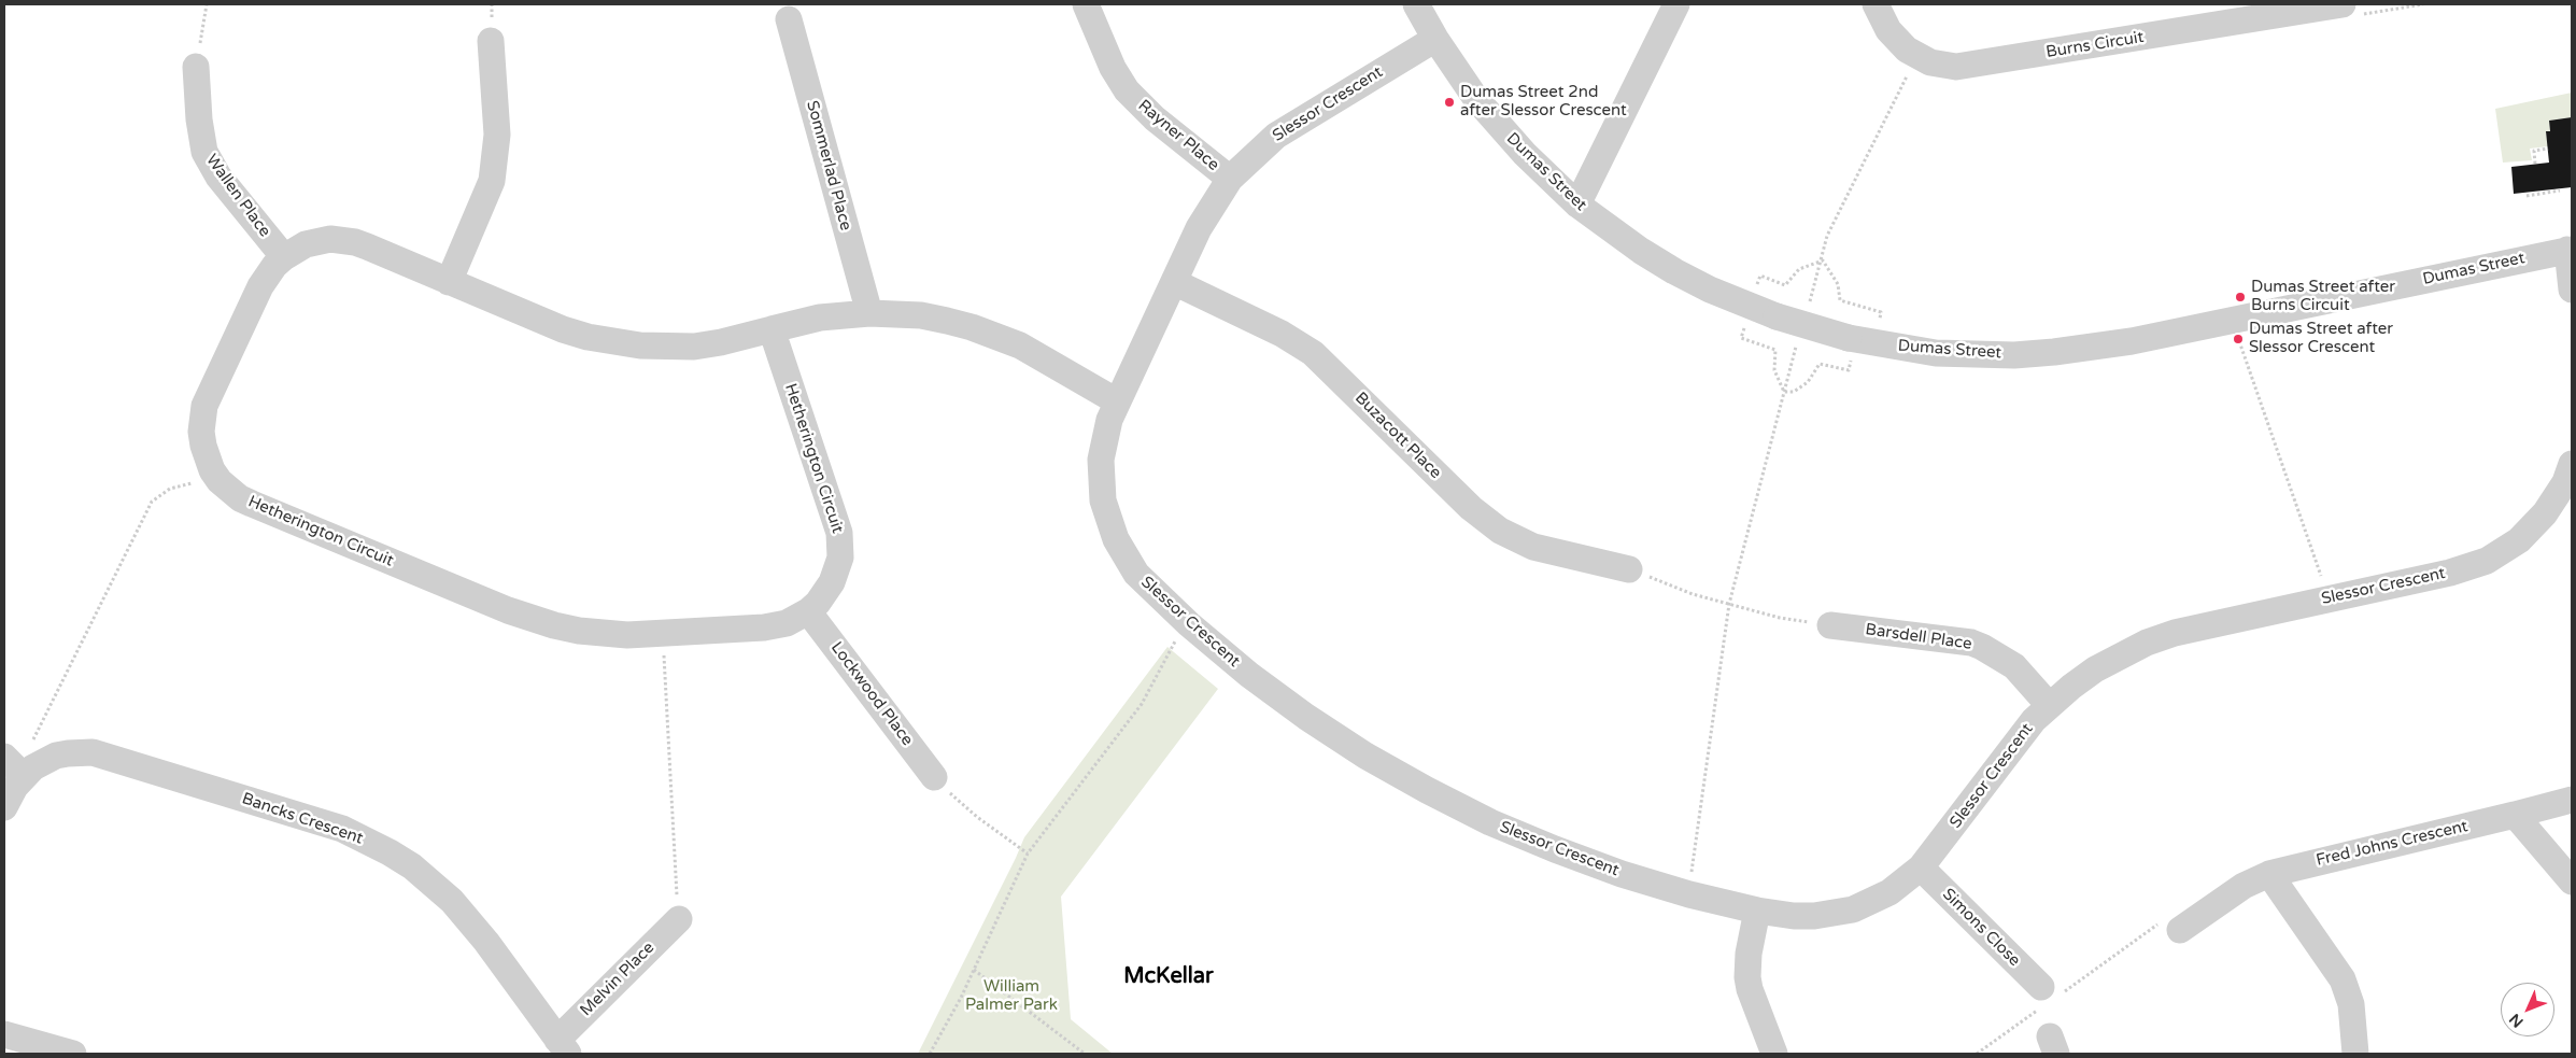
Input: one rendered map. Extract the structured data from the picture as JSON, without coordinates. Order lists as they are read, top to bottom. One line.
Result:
{"streets":{"street":["Burns Circuit","Slessor Crescent","Rayner Place","Sommerlad Place","Dumas Street","Wallen Place","Buzacott Place","Hetherington Circuit","Barsdell Place","Lockwood Place","Bancks Crescent","Fred Johns Crescent","Simons Close","Melvin Place"]},"crossings":[["Slessor Crescent","Rayner Place"],["Slessor Crescent","Dumas Street"],["Slessor Crescent","Buzacott Place"],["Slessor Crescent","Hetherington Circuit"],["Slessor Crescent","Barsdell Place"],["Slessor Crescent","Simons Close"],["Sommerlad Place","Hetherington Circuit"],["Wallen Place","Hetherington Circuit"],["Hetherington Circuit","Lockwood Place"],["Bancks Crescent","Melvin Place"]],"districts":["McKellar"],"parks":["William Palmer Park"],"places":["Dumas Street 2nd after Slessor Crescent","Dumas Street after Burns Circuit","Dumas Street after Slessor Crescent"],"north":"bottom left"}
